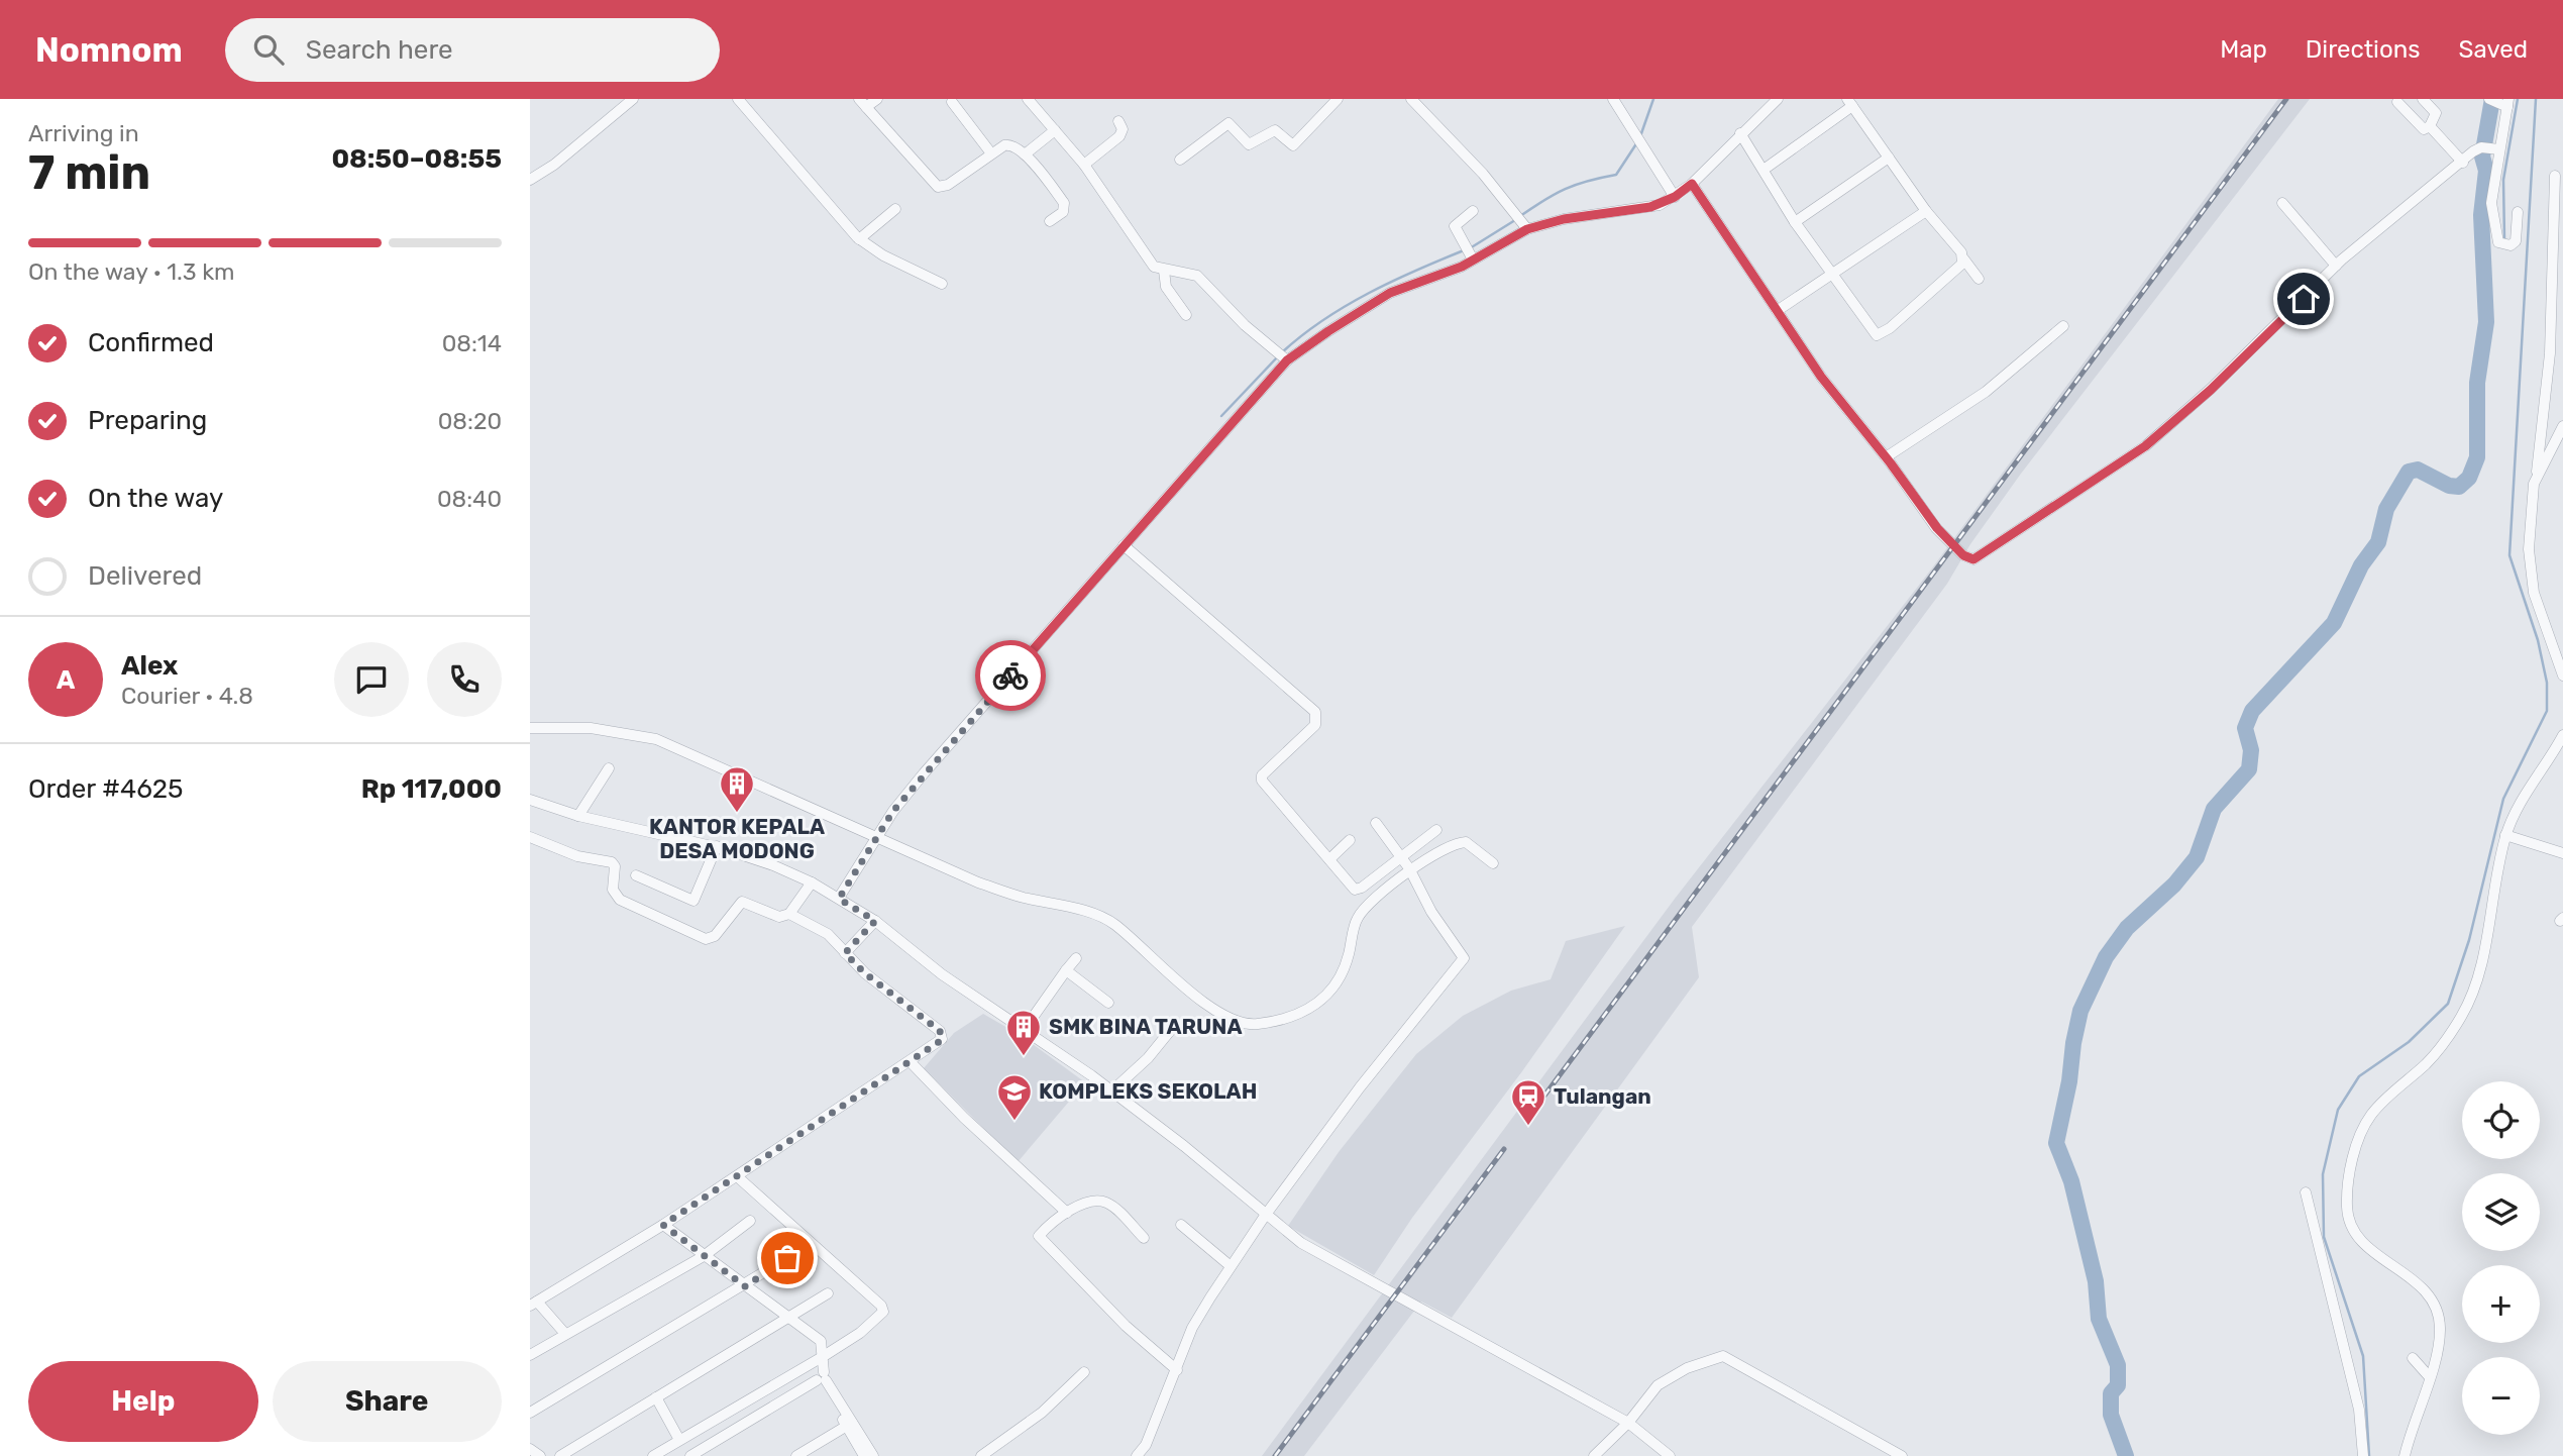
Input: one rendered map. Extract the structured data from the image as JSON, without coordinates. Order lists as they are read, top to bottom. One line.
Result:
{"places":{"building":["KANTOR KEPALA DESA MODONG","SMK BINA TARUNA"],"school or university":["KOMPLEKS SEKOLAH"],"station":["Tulangan"]},"page":{"header":"Nomnom","search":"Search here","nav":["Map","Directions","Saved"],"heading":["7 min","Arriving in","08:50–08:55"],"panel":["Alex","Courier · 4.8","Order #4625","Rp 117,000"],"bar":"On the way · 1.3 km","list":[["Confirmed","08:14"],["Preparing","08:20"],["On the way","08:40"],"Delivered"],"round":"A","map_buttons":["+","−"],"buttons":["Help","Share"]}}
